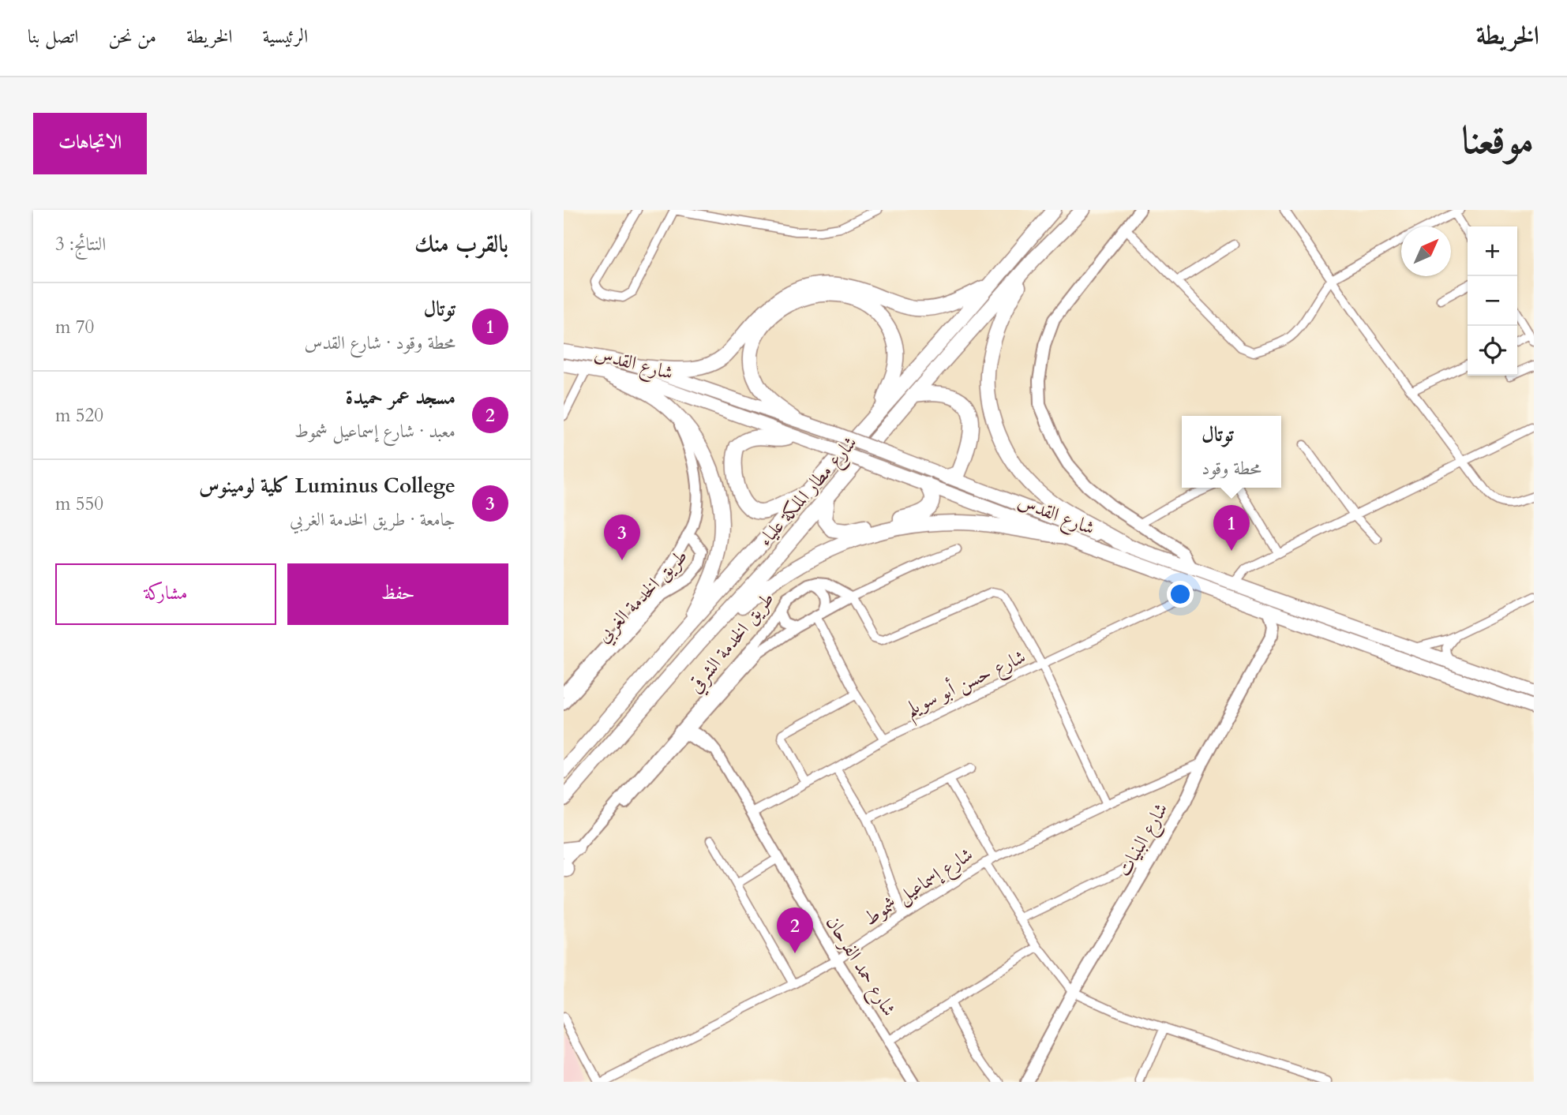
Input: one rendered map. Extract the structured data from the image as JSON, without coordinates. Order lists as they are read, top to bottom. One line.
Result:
{"streets":{"highway":["شارع القدس","شارع مطار الملكة علياء"],"main road":["شارع البنيات"],"street":["طريق الخدمة الغربي","طريق الخدمة الشرقي","شارع حسن أبو سويلم","شارع إسماعيل شموط","شارع حمد الفرحان"]},"crossings":[["شارع القدس","شارع حسن أبو سويلم"],["شارع القدس","شارع البنيات"],["طريق الخدمة الشرقي","شارع حمد الفرحان"],["شارع حسن أبو سويلم","شارع حمد الفرحان"],["شارع البنيات","شارع إسماعيل شموط"],["شارع إسماعيل شموط","شارع حمد الفرحان"]],"north":"top right","page":{"header":"الخريطة","nav":["الرئيسية","الخريطة","من نحن","اتصل بنا"],"title":"موقعنا","buttons":["الاتجاهات",["حفظ","مشاركة"]],"heading":["بالقرب منك","النتائج: 3"],"map_buttons":["+","−"],"list":[{"mark":"1","name":"توتال","note":"محطة وقود · شارع القدس","value":"70 m"},{"mark":"2","name":"مسجد عمر حميدة","note":"معبد · شارع إسماعيل شموط","value":"520 m"},{"mark":"3","name":"Luminus College كلية لومينوس","note":"جامعة · طريق الخدمة الغربي","value":"550 m"}],"popup":["توتال","محطة وقود"],"pins":["1","3","2"]}}
